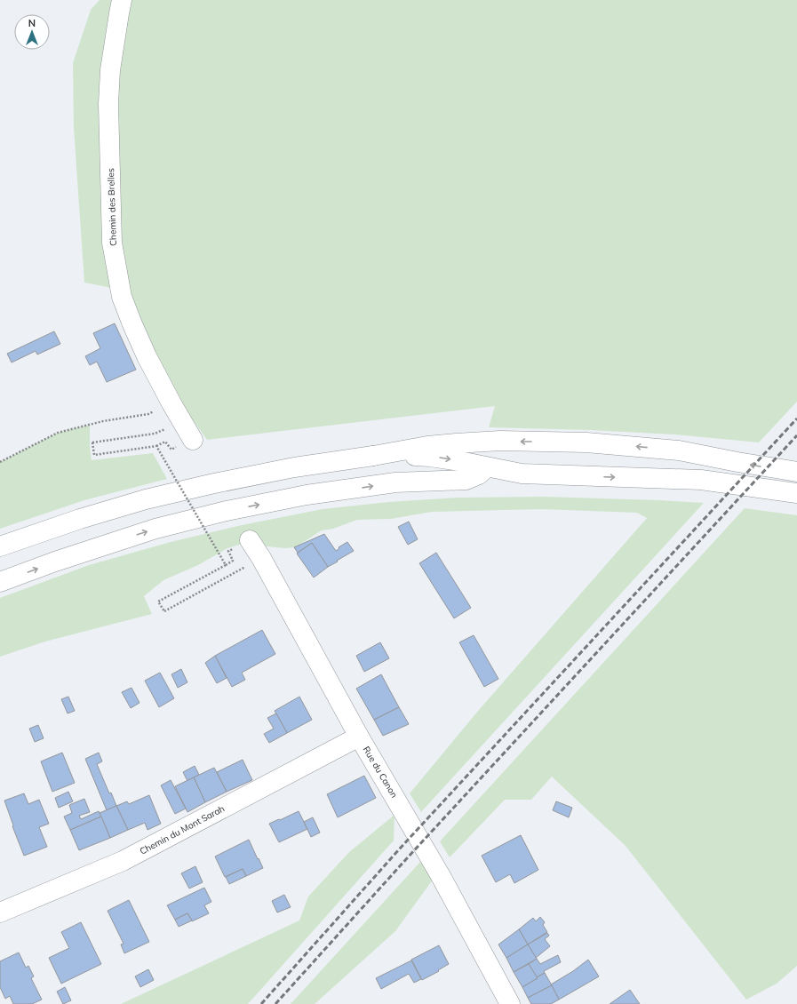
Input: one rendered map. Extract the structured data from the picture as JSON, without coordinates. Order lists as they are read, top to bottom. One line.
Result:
{"streets":{"main road":["Chemin des Brelles","Rue du Canon","Chemin du Mont Sarah"]},"crossings":[["Rue du Canon","Chemin du Mont Sarah"]],"north":"top"}
